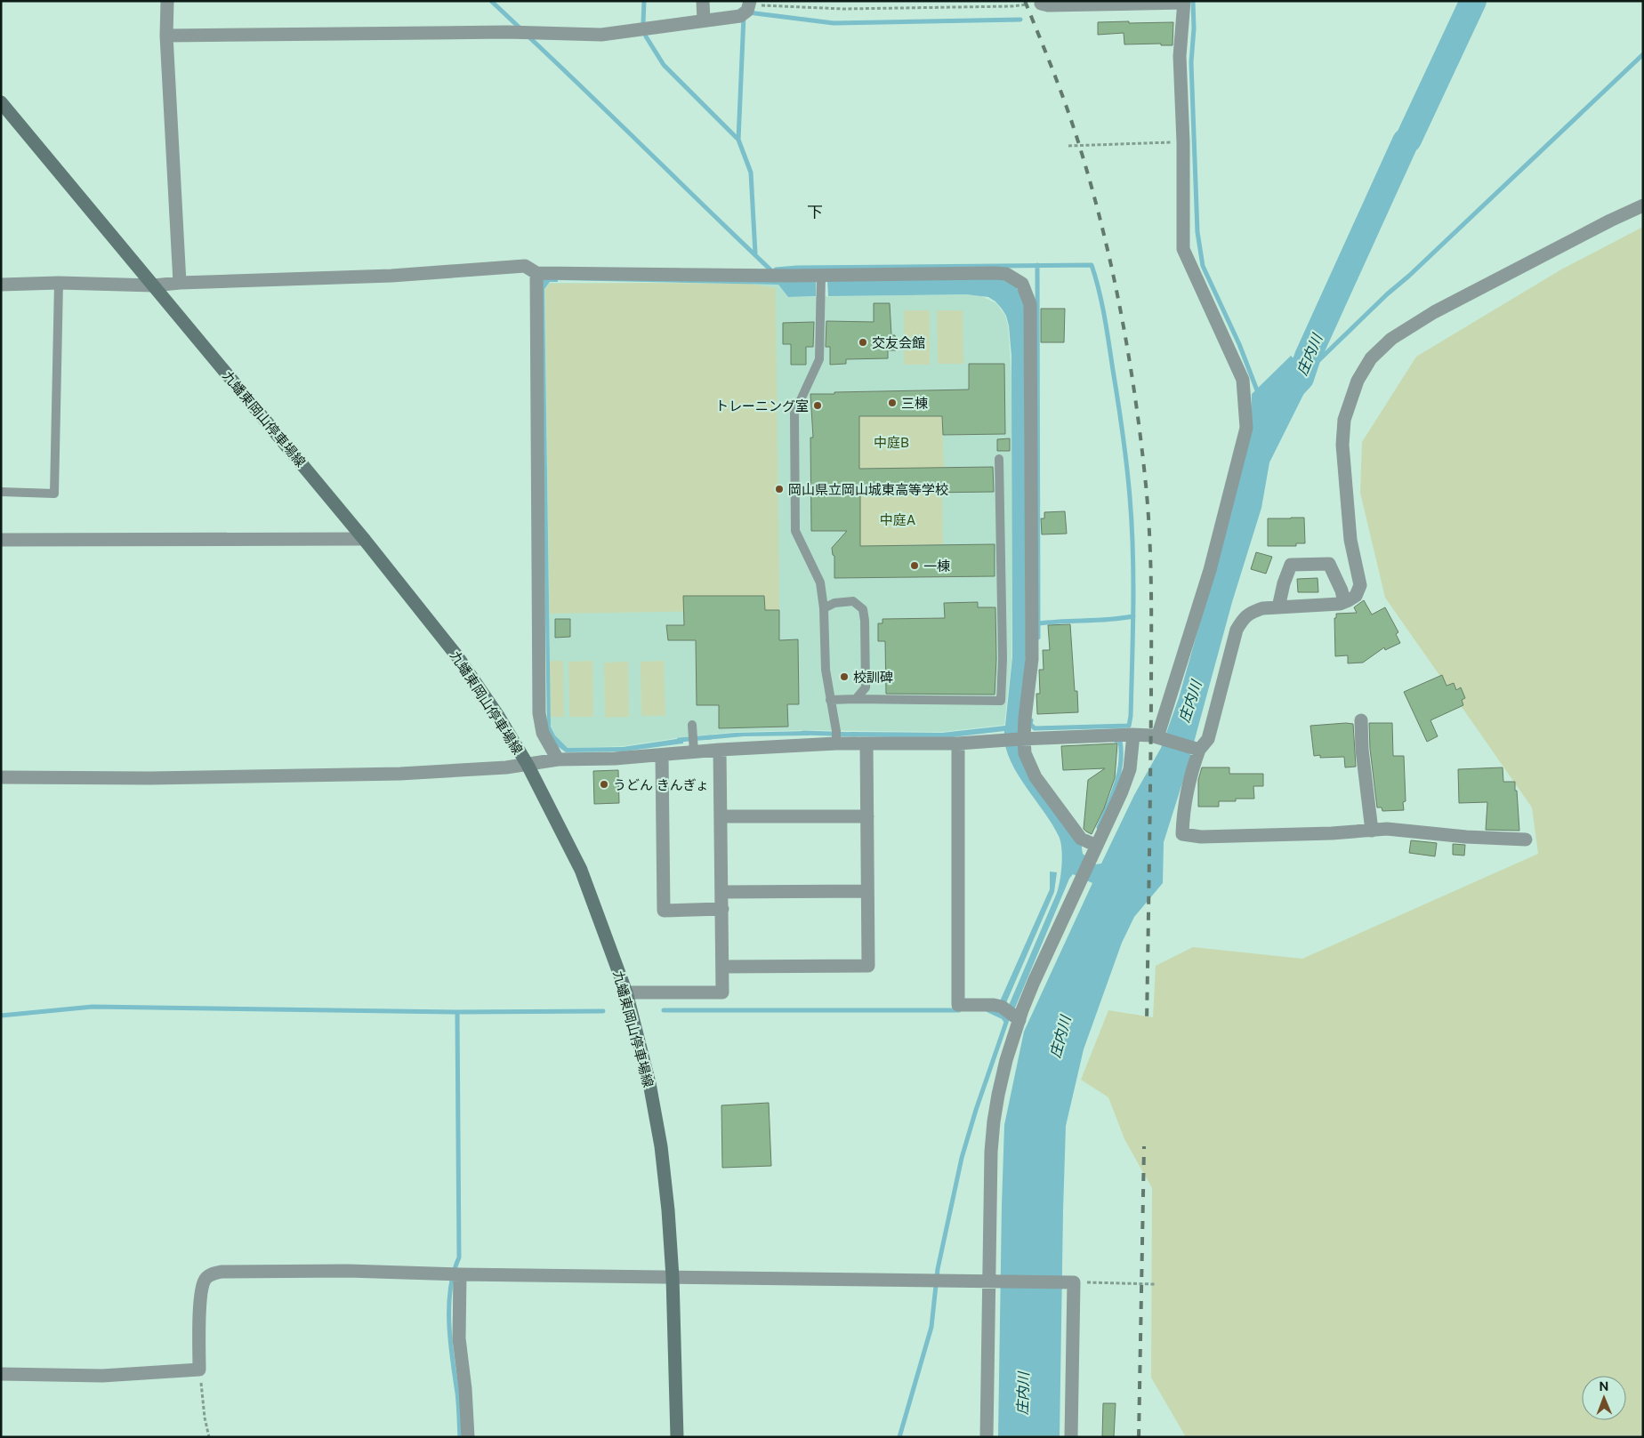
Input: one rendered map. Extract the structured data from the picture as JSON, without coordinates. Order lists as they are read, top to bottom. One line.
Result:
{"streets":{"main road":["九蟠東岡山停車場線"]},"districts":["下"],"water":["庄内川"],"parks":["中庭B","中庭A"],"places":["交友会館","三棟","トレーニング室","岡山県立岡山城東高等学校","一棟","校訓碑","うどん きんぎょ"],"north":"top"}
